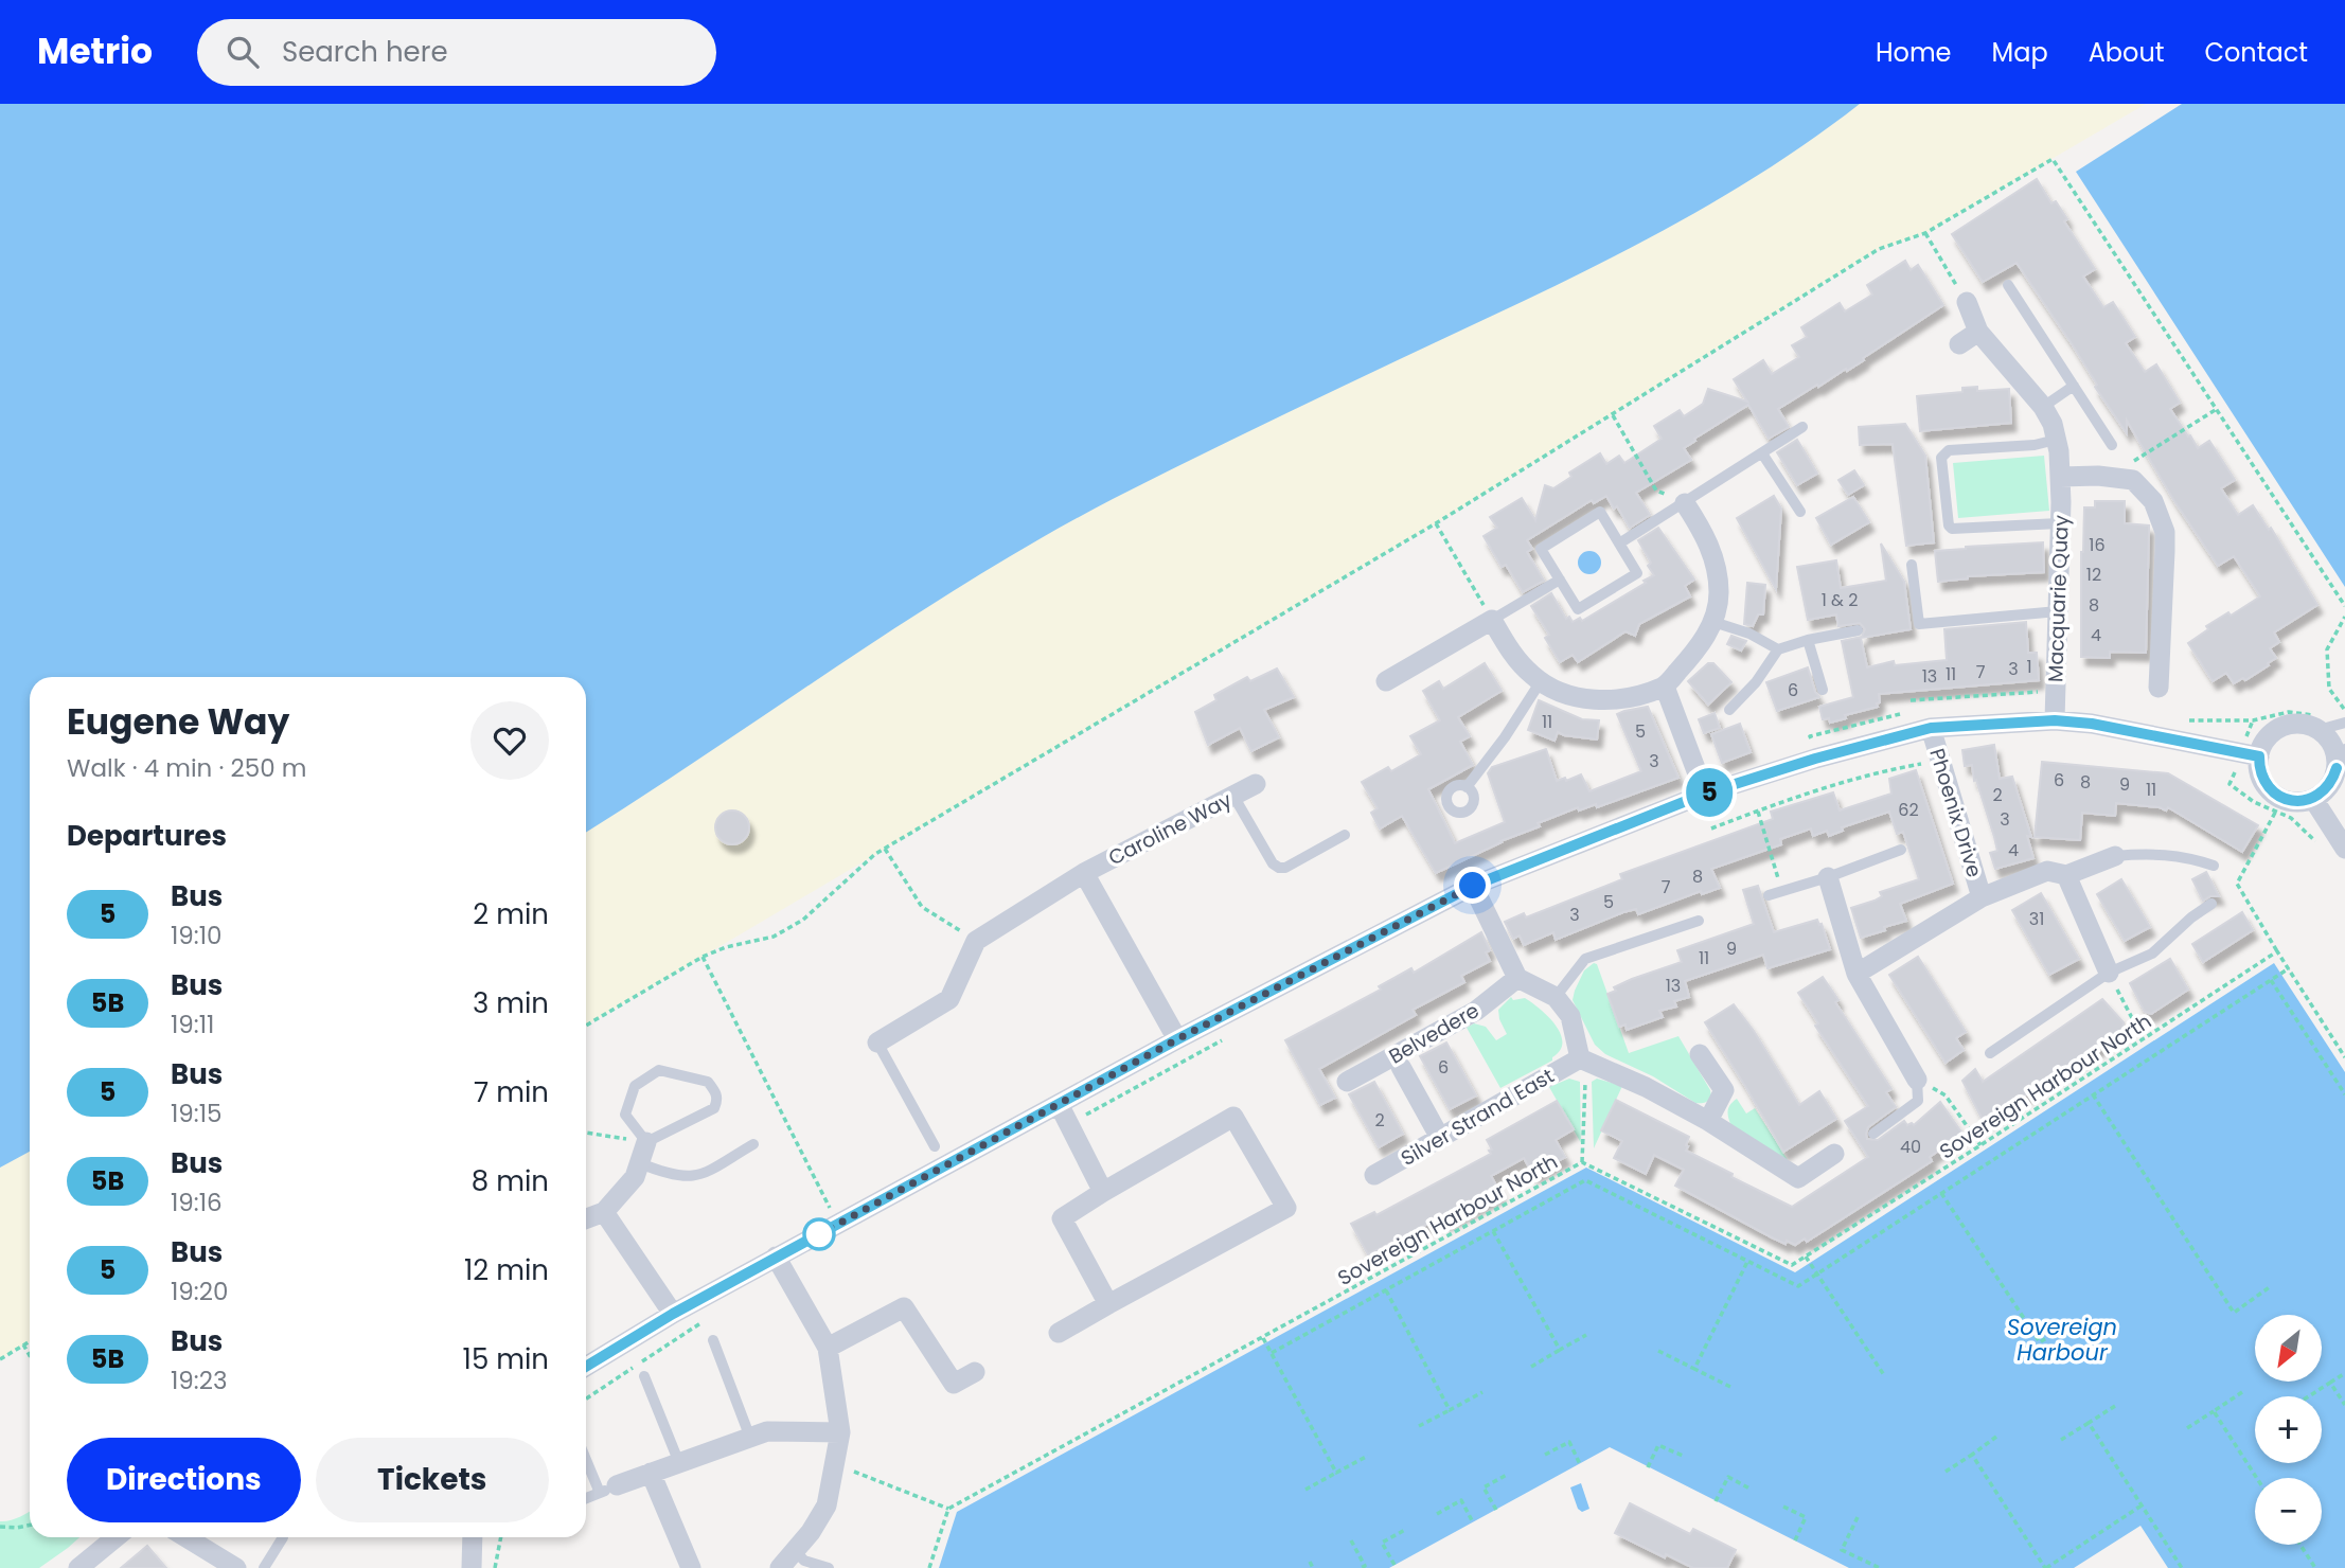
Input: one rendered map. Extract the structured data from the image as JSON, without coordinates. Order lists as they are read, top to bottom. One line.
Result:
{"streets":{"street":["Macquarie Quay","Phoenix Drive","Caroline Way","Belvedere","Silver Strand East"],"path":["Sovereign Harbour North"]},"water":["Sovereign Harbour"],"lines":["bus line 5"],"house_numbers":["16","12","1 & 2","8","4","1","3","7","11","13","6","11","5","3","6","8","9","11","2","62","3","4","8","7","5","3","31","9","11","13","6","2","40"],"north":"bottom left","page":{"header":"Metrio","search":"Search here","nav":["Home","Map","About","Contact"],"on_map":"5","heading":[["Eugene Way","Walk · 4 min · 250 m"],"Departures"],"list":[{"mark":"5","name":"Bus","note":"19:10","value":"2 min"},{"mark":"5B","name":"Bus","note":"19:11","value":"3 min"},{"mark":"5","name":"Bus","note":"19:15","value":"7 min"},{"mark":"5B","name":"Bus","note":"19:16","value":"8 min"},{"mark":"5","name":"Bus","note":"19:20","value":"12 min"},{"mark":"5B","name":"Bus","note":"19:23","value":"15 min"}],"map_buttons":["+","−"],"buttons":["Directions","Tickets"]}}
